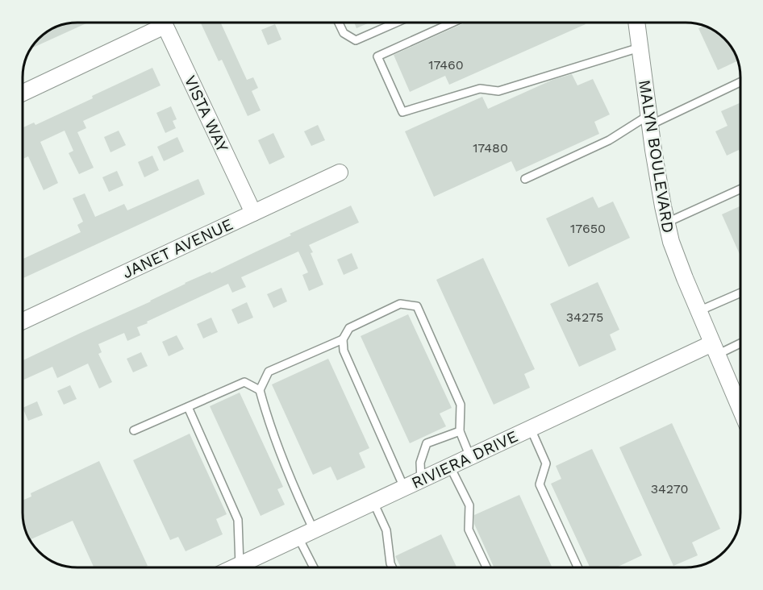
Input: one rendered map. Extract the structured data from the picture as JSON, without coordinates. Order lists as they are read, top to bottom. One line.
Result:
{"streets":{"street":["VISTA WAY","MALYN BOULEVARD","JANET AVENUE","RIVIERA DRIVE"]},"crossings":[["VISTA WAY","JANET AVENUE"],["MALYN BOULEVARD","RIVIERA DRIVE"]],"house_numbers":["17460","17480","17650","34275","34270"]}
